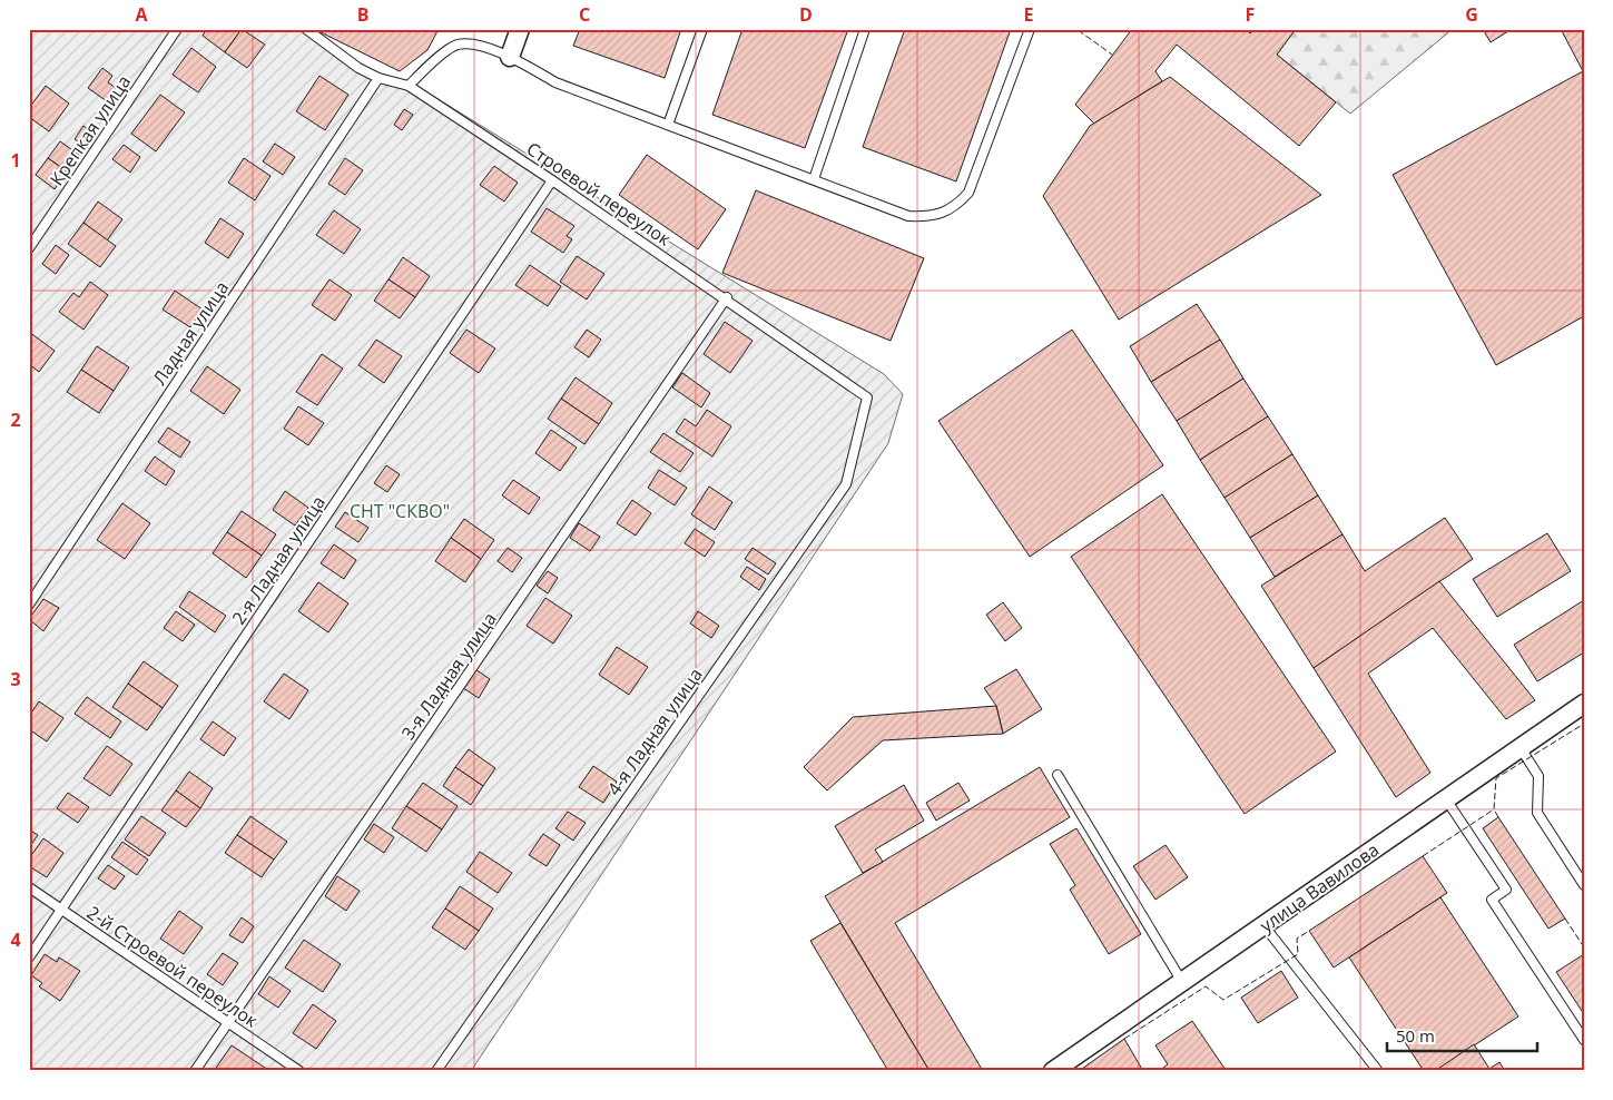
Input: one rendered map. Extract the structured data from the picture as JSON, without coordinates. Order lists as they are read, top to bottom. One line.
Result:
{"streets":{"street":["улица Вавилова"],"lane":["Крепкая улица","Строевой переулок","Ладная улица","2-я Ладная улица","3-я Ладная улица","4-я Ладная улица","2-й Строевой переулок"]},"crossings":[["Строевой переулок","Ладная улица"],["Строевой переулок","2-я Ладная улица"],["Строевой переулок","3-я Ладная улица"],["Строевой переулок","4-я Ладная улица"],["2-я Ладная улица","2-й Строевой переулок"],["3-я Ладная улица","2-й Строевой переулок"]],"parks":["СНТ \"СКВО\""],"scale_bar":"50 m","grid":{"columns":["A","B","C","D","E","F","G"],"rows":["1","2","3","4"]}}
